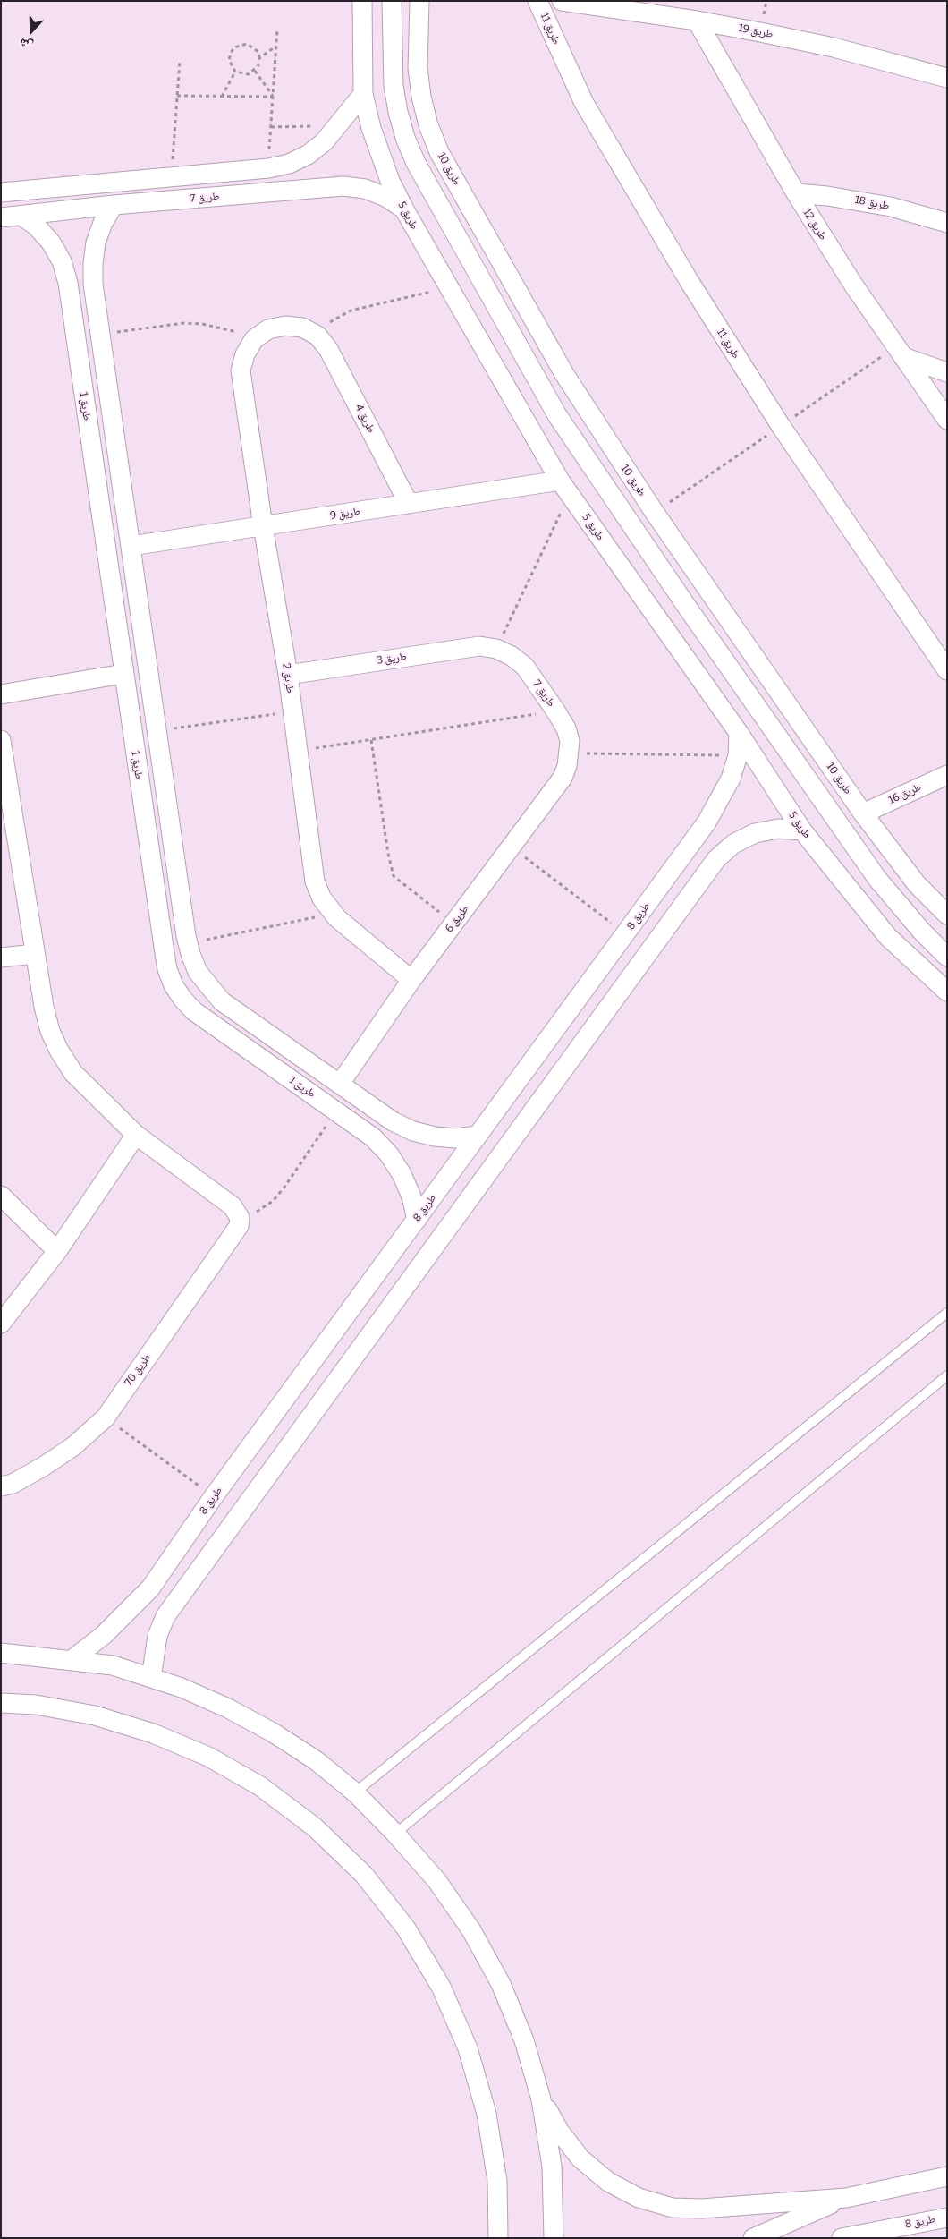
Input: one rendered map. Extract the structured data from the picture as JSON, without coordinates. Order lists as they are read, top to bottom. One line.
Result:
{"streets":{"street":["طريق 11","طريق 19","طريق 10","طريق 7","طريق 18","طريق 5","طريق 12","طريق 1","طريق 4","طريق 9","طريق 3","طريق 2","طريق 16","طريق 8","طريق 6","طريق 70"]},"crossings":[["طريق 19","طريق 12"],["طريق 10","طريق 16"],["طريق 7","طريق 5"],["طريق 7","طريق 1"],["طريق 7","طريق 3"],["طريق 7","طريق 6"],["طريق 18","طريق 12"],["طريق 5","طريق 9"],["طريق 5","طريق 8"],["طريق 1","طريق 8"],["طريق 4","طريق 9"],["طريق 9","طريق 2"],["طريق 3","طريق 2"],["طريق 2","طريق 6"]],"north":"bottom"}
